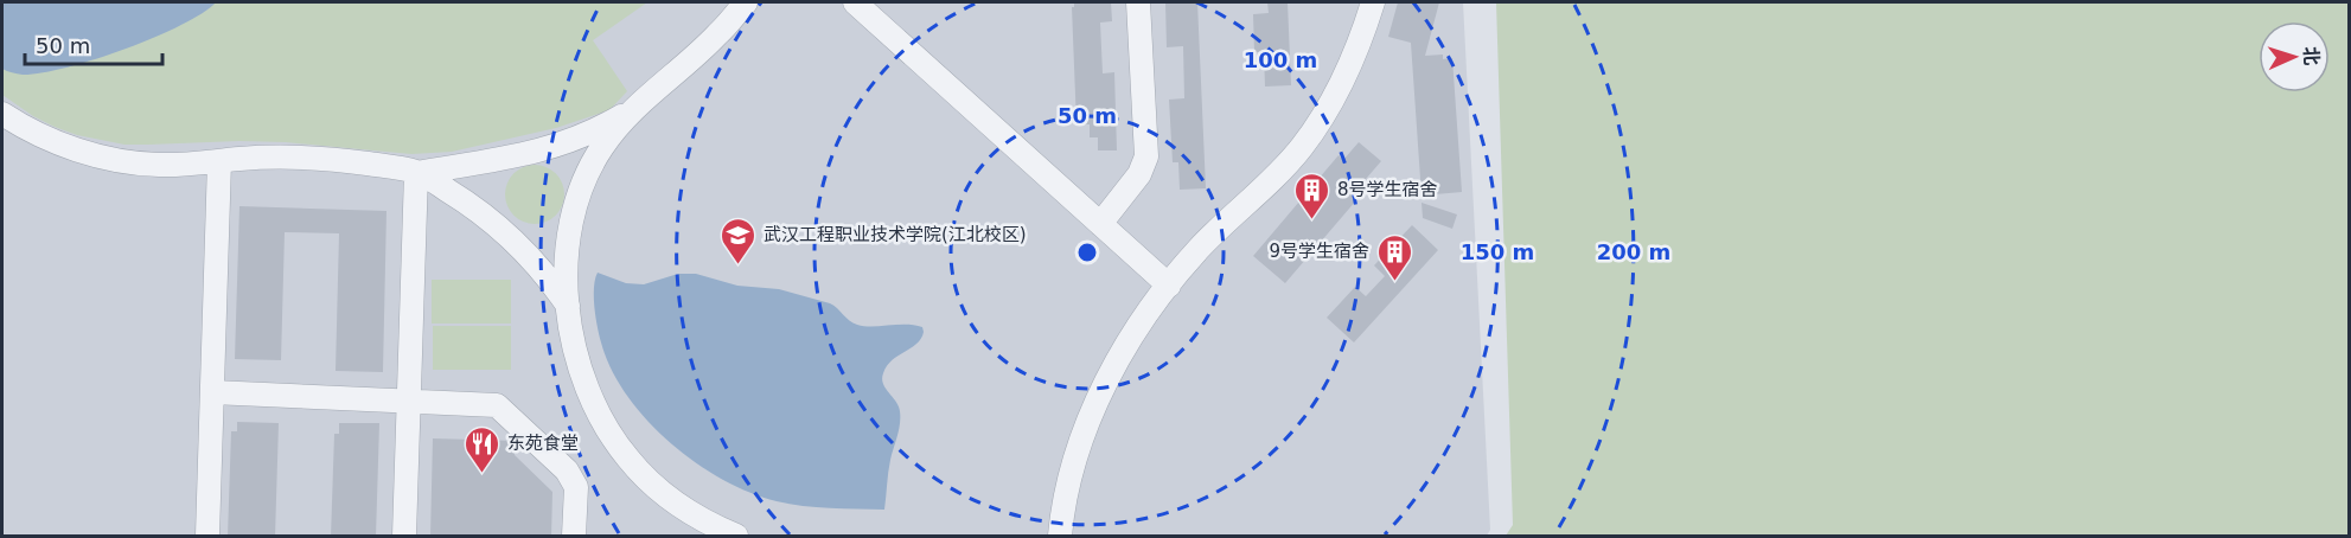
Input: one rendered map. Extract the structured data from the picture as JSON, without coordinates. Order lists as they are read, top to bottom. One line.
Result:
{"places":{"building":["8号学生宿舍","9号学生宿舍"],"school or university":["武汉工程职业技术学院(江北校区)"],"restaurant":["东苑食堂"]},"scale_bar":"50 m","north":"right","rings":["100 m","50 m","150 m","200 m"]}
